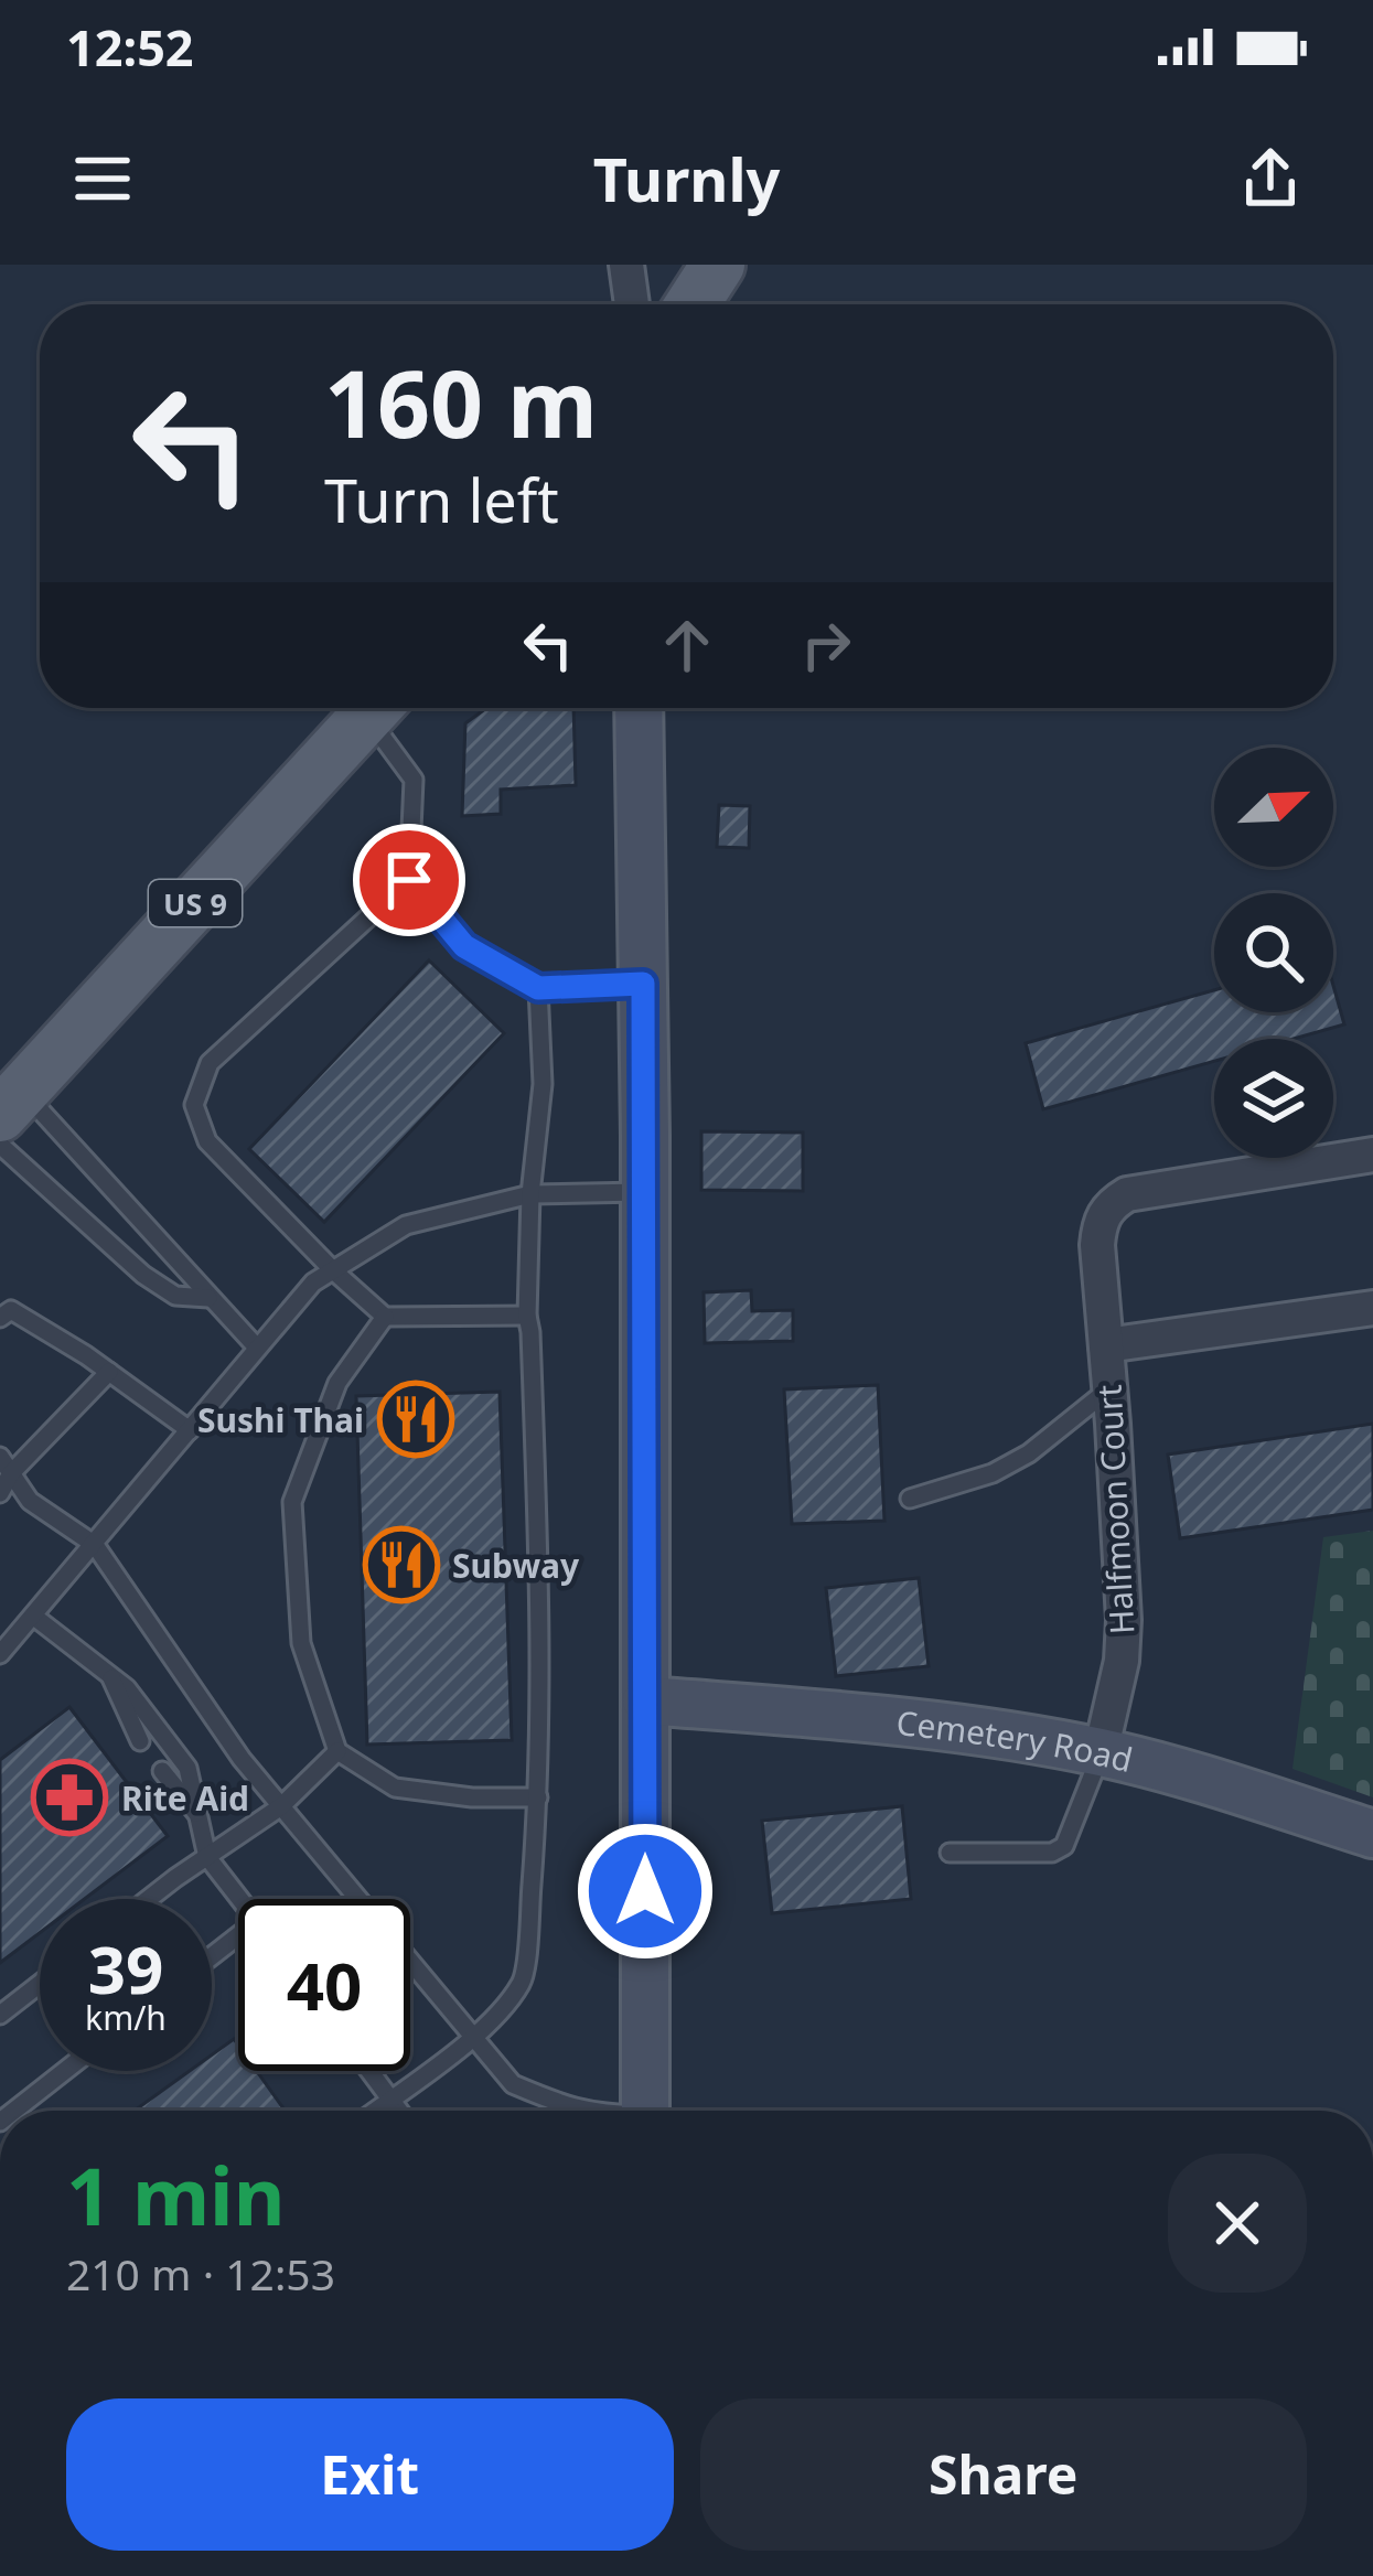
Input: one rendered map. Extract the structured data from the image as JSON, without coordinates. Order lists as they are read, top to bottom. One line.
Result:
{"streets":{"main road":["US 9"],"street":["Halfmoon Court","Cemetery Road"]},"crossings":[["Halfmoon Court","Cemetery Road"]],"places":{"restaurant":["Sushi Thai","Subway"],"pharmacy":["Rite Aid"]},"north":"top right","page":{"status":"12:52","header":"Turnly","turn":["160 m","Turn left"],"speed":"39 km/h","limit":"40","heading":["1 min","210 m · 12:53"],"buttons":["Exit","Share"]}}
